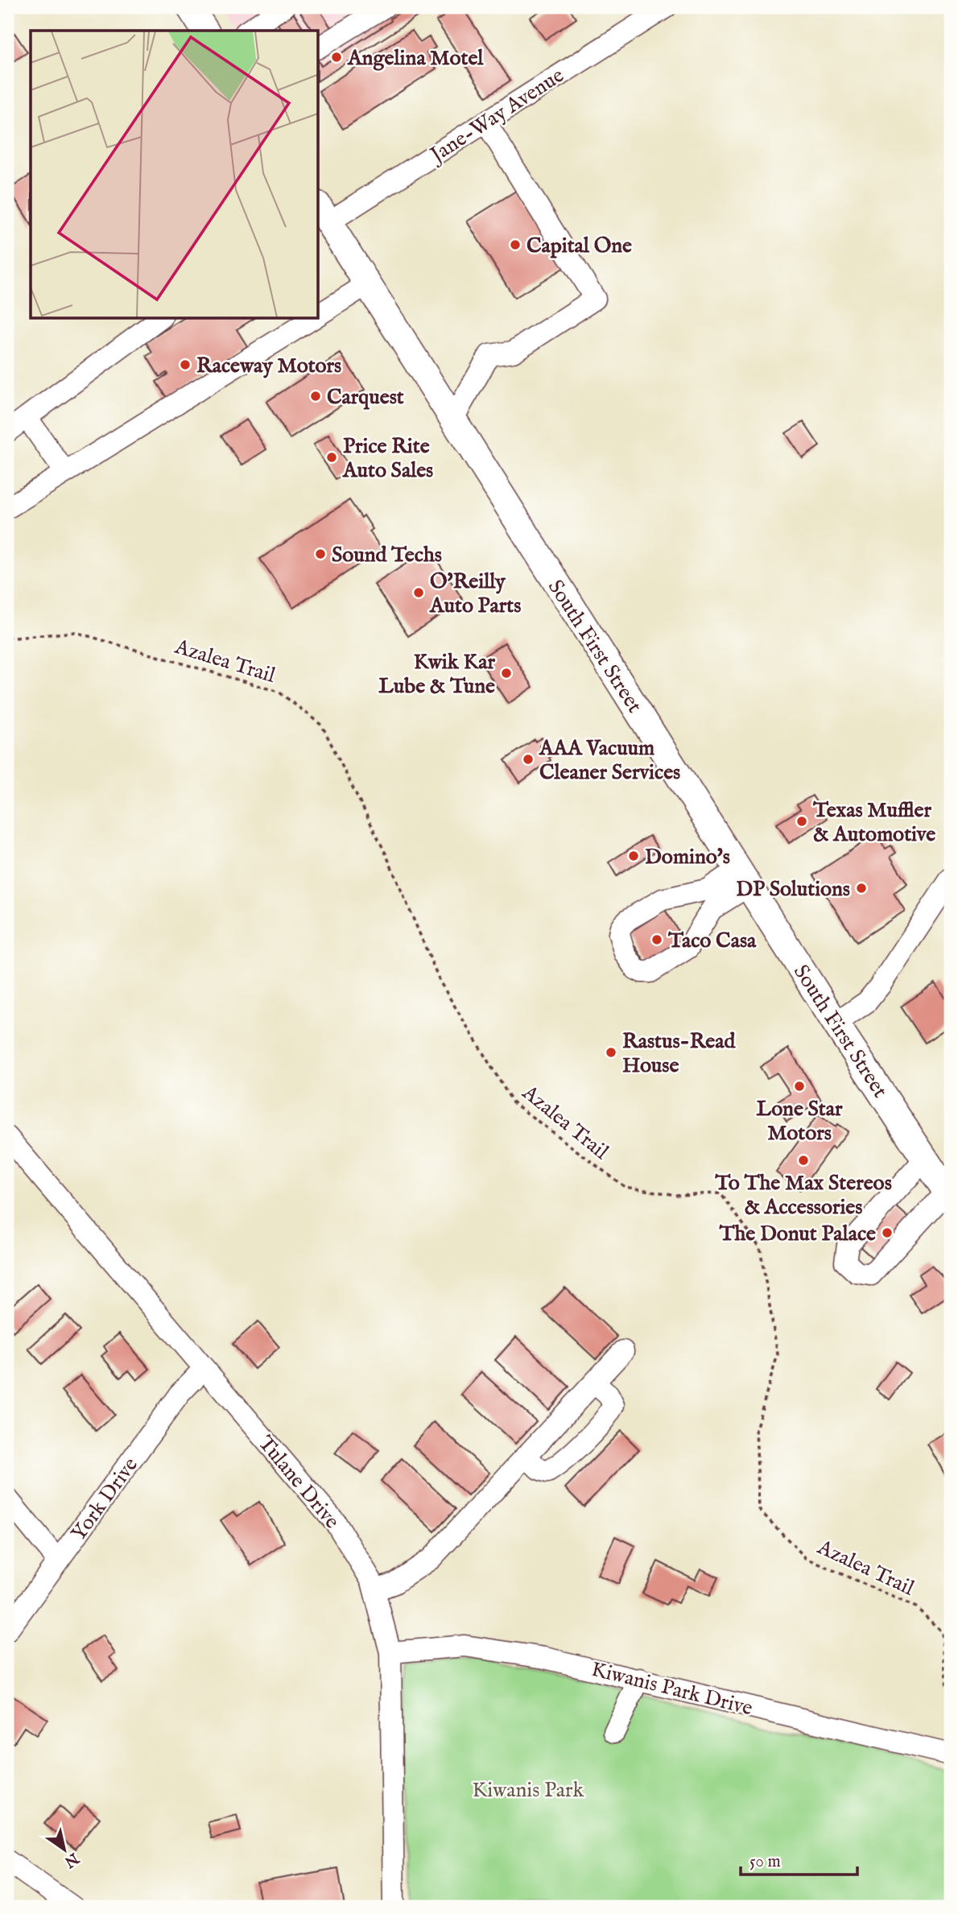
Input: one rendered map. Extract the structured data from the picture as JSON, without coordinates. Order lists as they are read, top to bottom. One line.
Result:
{"streets":{"main road":["South First Street"],"street":["Jane-Way Avenue","Tulane Drive","York Drive","Kiwanis Park Drive"],"path":["Azalea Trail"]},"crossings":[["Jane-Way Avenue","South First Street"],["Tulane Drive","York Drive"],["Tulane Drive","Kiwanis Park Drive"]],"parks":["Kiwanis Park"],"places":["Angelina Motel","Capital One","Raceway Motors","Carquest","Price Rite Auto Sales","Sound Techs","O'Reilly Auto Parts","Kwik Kar Lube & Tune","AAA Vacuum Cleaner Services","Texas Muffler & Automotive","Domino's","DP Solutions","Taco Casa","Rastus-Read House","Lone Star Motors","To The Max Stereos & Accessories","The Donut Palace"],"scale_bar":"50 m","north":"bottom right"}
